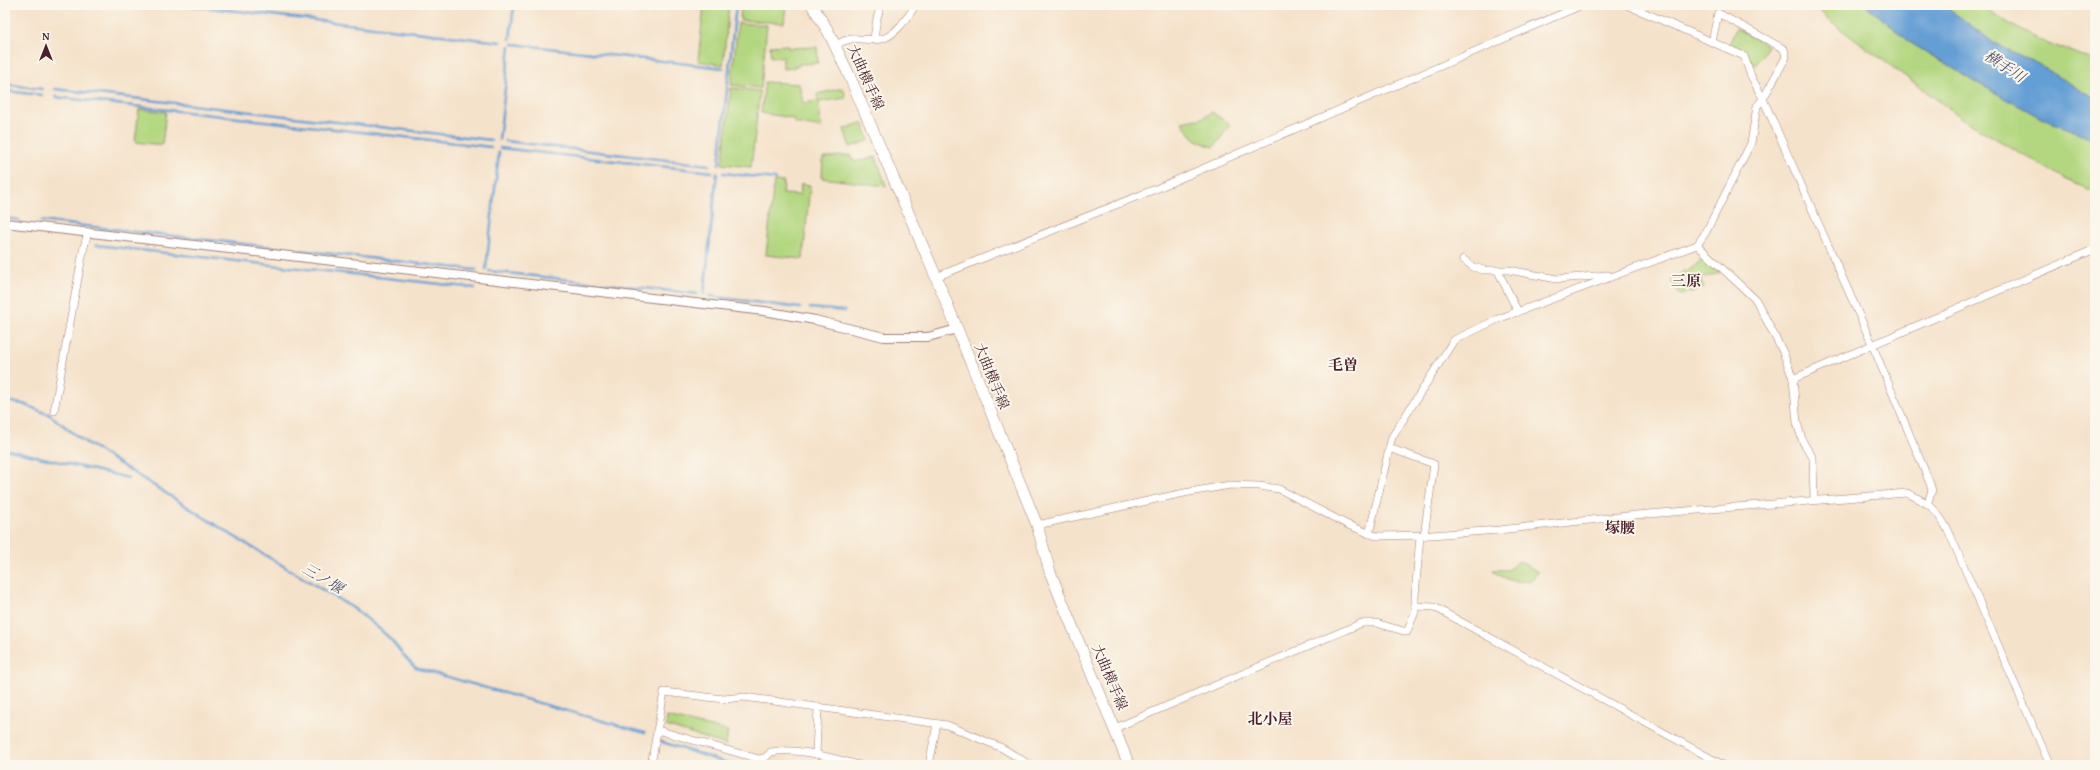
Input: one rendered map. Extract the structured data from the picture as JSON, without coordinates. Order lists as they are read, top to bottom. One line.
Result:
{"streets":{"main road":["大曲横手線"]},"districts":["三原","毛曽","塚腰","北小屋"],"water":["横手川","三ノ堰"],"north":"top"}
